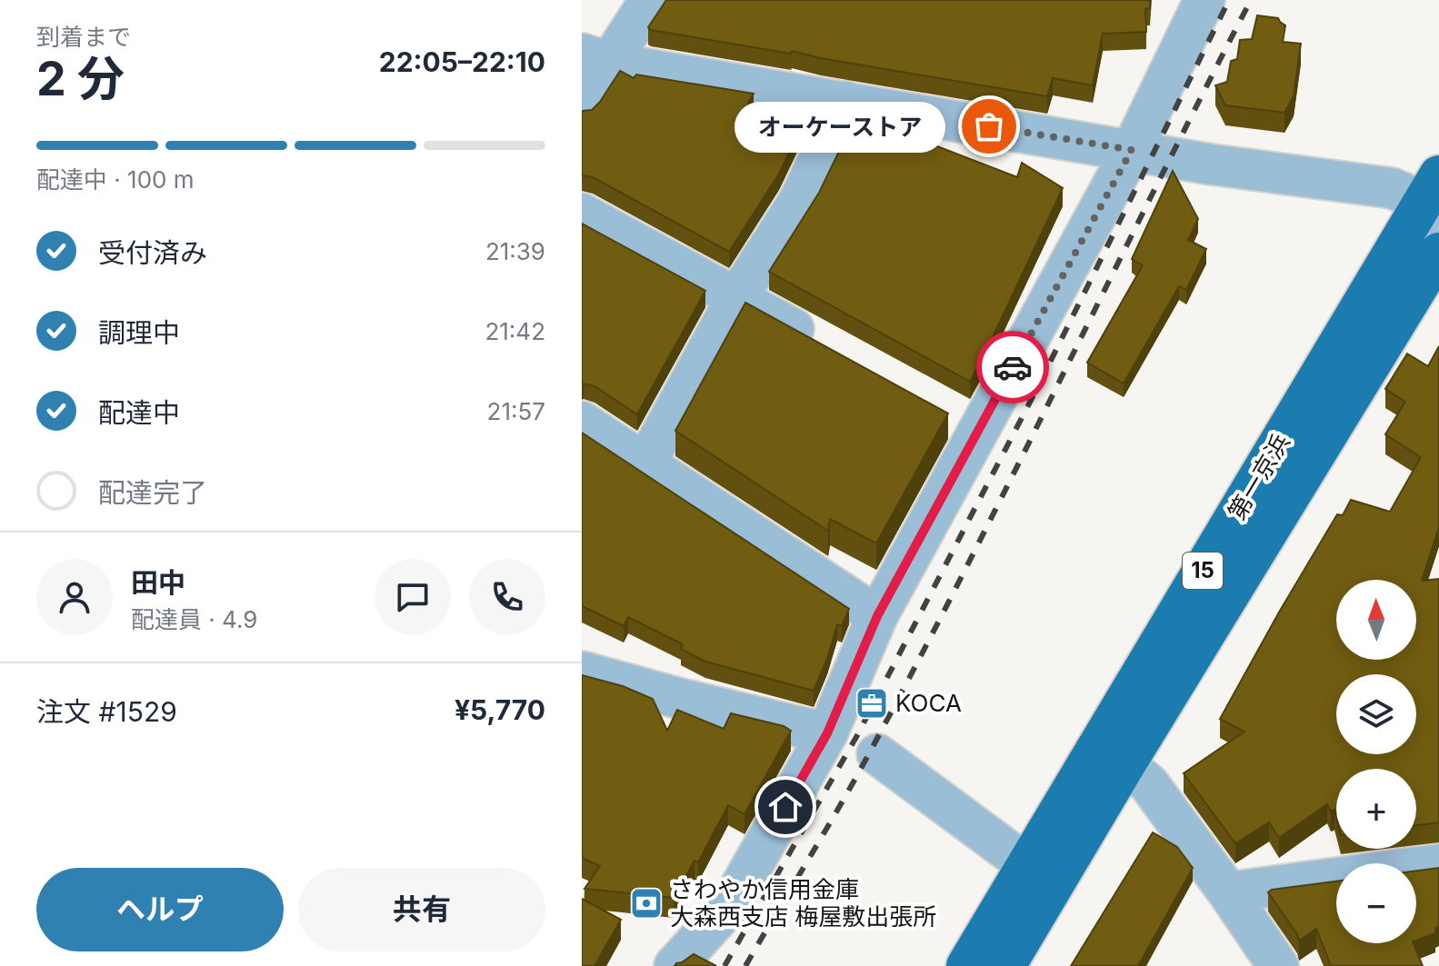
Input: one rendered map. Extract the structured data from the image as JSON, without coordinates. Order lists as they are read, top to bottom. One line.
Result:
{"streets":{"highway":["第一京浜","15"]},"places":{"other":["オーケーストア"],"office":["KOCA"],"bank":["さわやか信用金庫 大森西支店 梅屋敷出張所"]},"north":"top","page":{"heading":["2 分","到着まで","22:05–22:10"],"panel":["田中","配達員 · 4.9","注文 #1529","¥5,770"],"bubble":"オーケーストア","bar":"配達中 · 100 m","list":[["受付済み","21:39"],["調理中","21:42"],["配達中","21:57"],"配達完了"],"map_buttons":["+","−"],"buttons":["ヘルプ","共有"]}}
